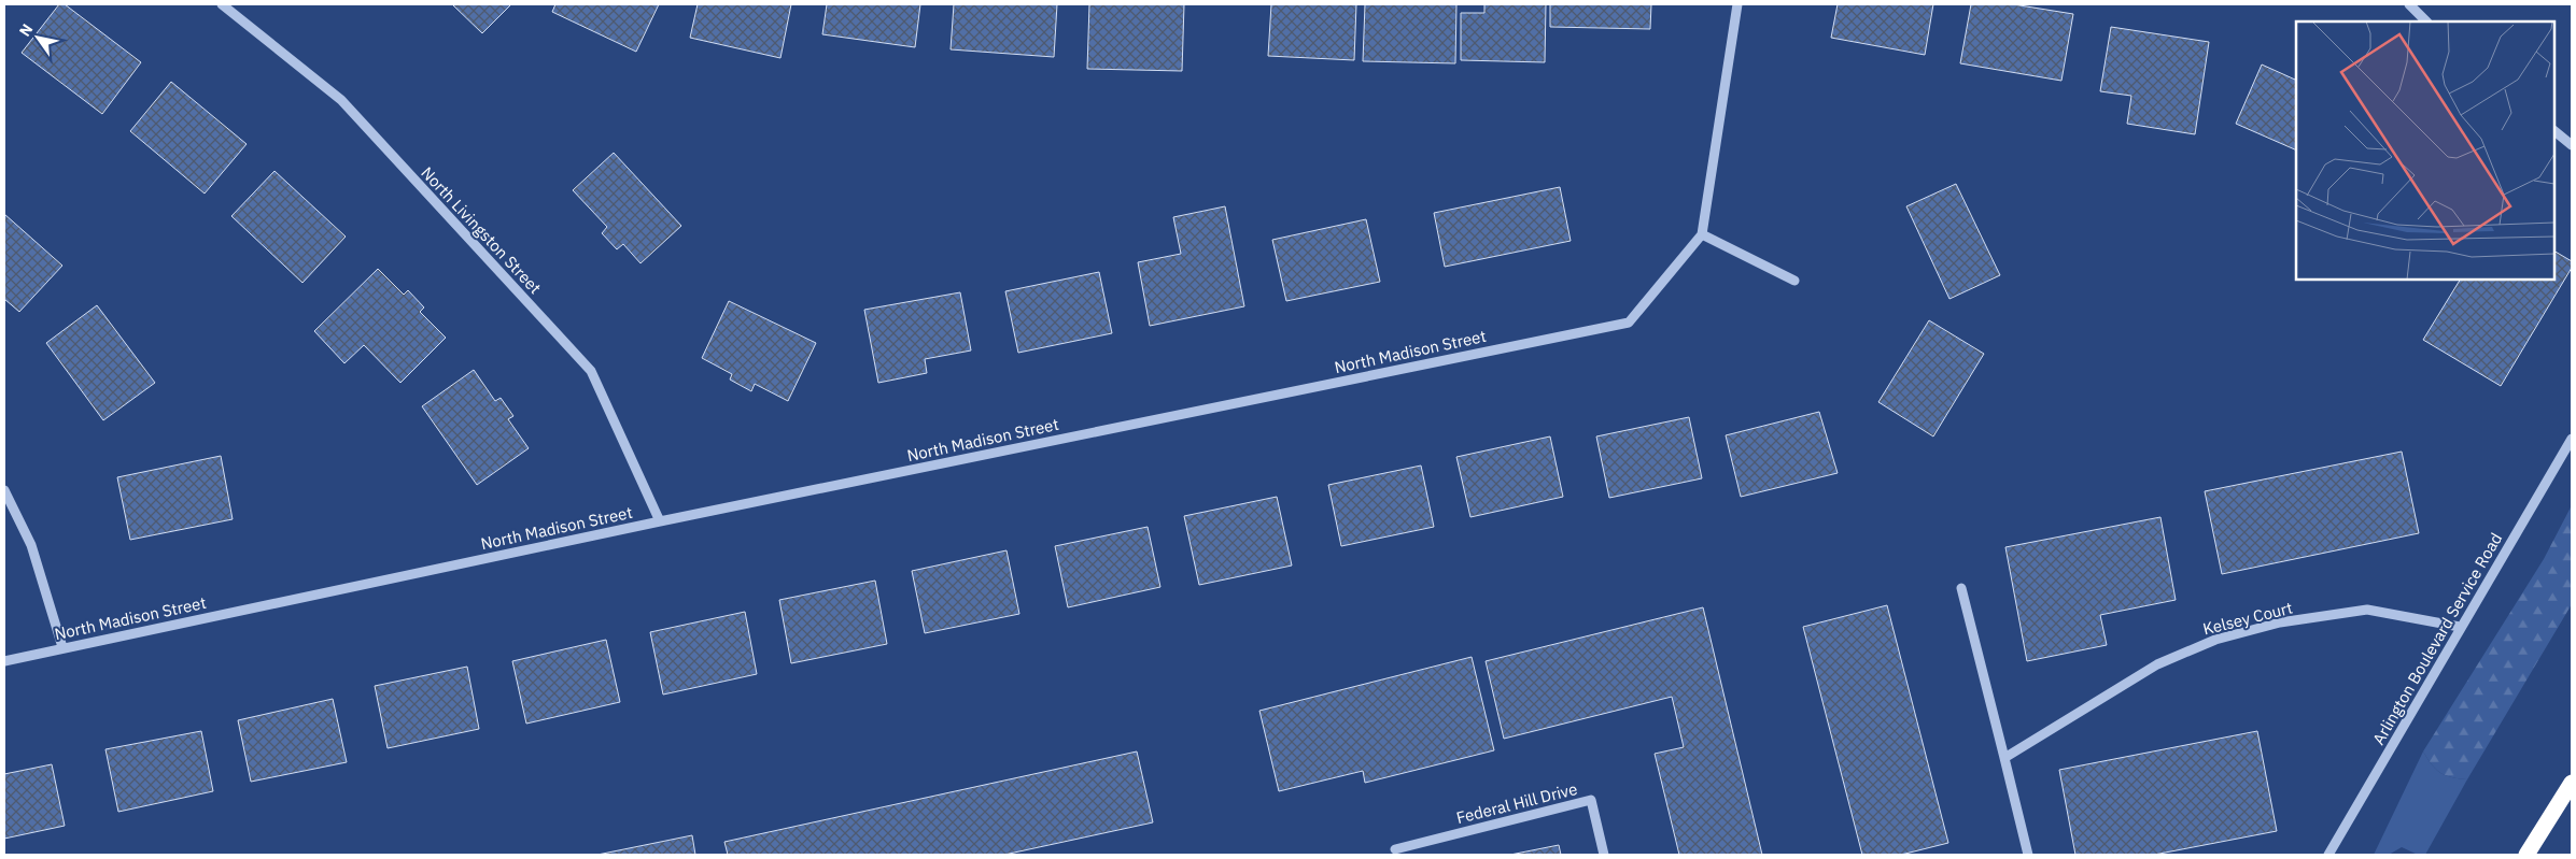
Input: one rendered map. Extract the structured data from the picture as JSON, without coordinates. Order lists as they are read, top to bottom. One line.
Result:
{"streets":{"street":["North Livingston Street","North Madison Street","Kelsey Court","Arlington Boulevard Service Road","Federal Hill Drive"]},"crossings":[["North Livingston Street","North Madison Street"],["Kelsey Court","Arlington Boulevard Service Road"]],"north":"top left"}
